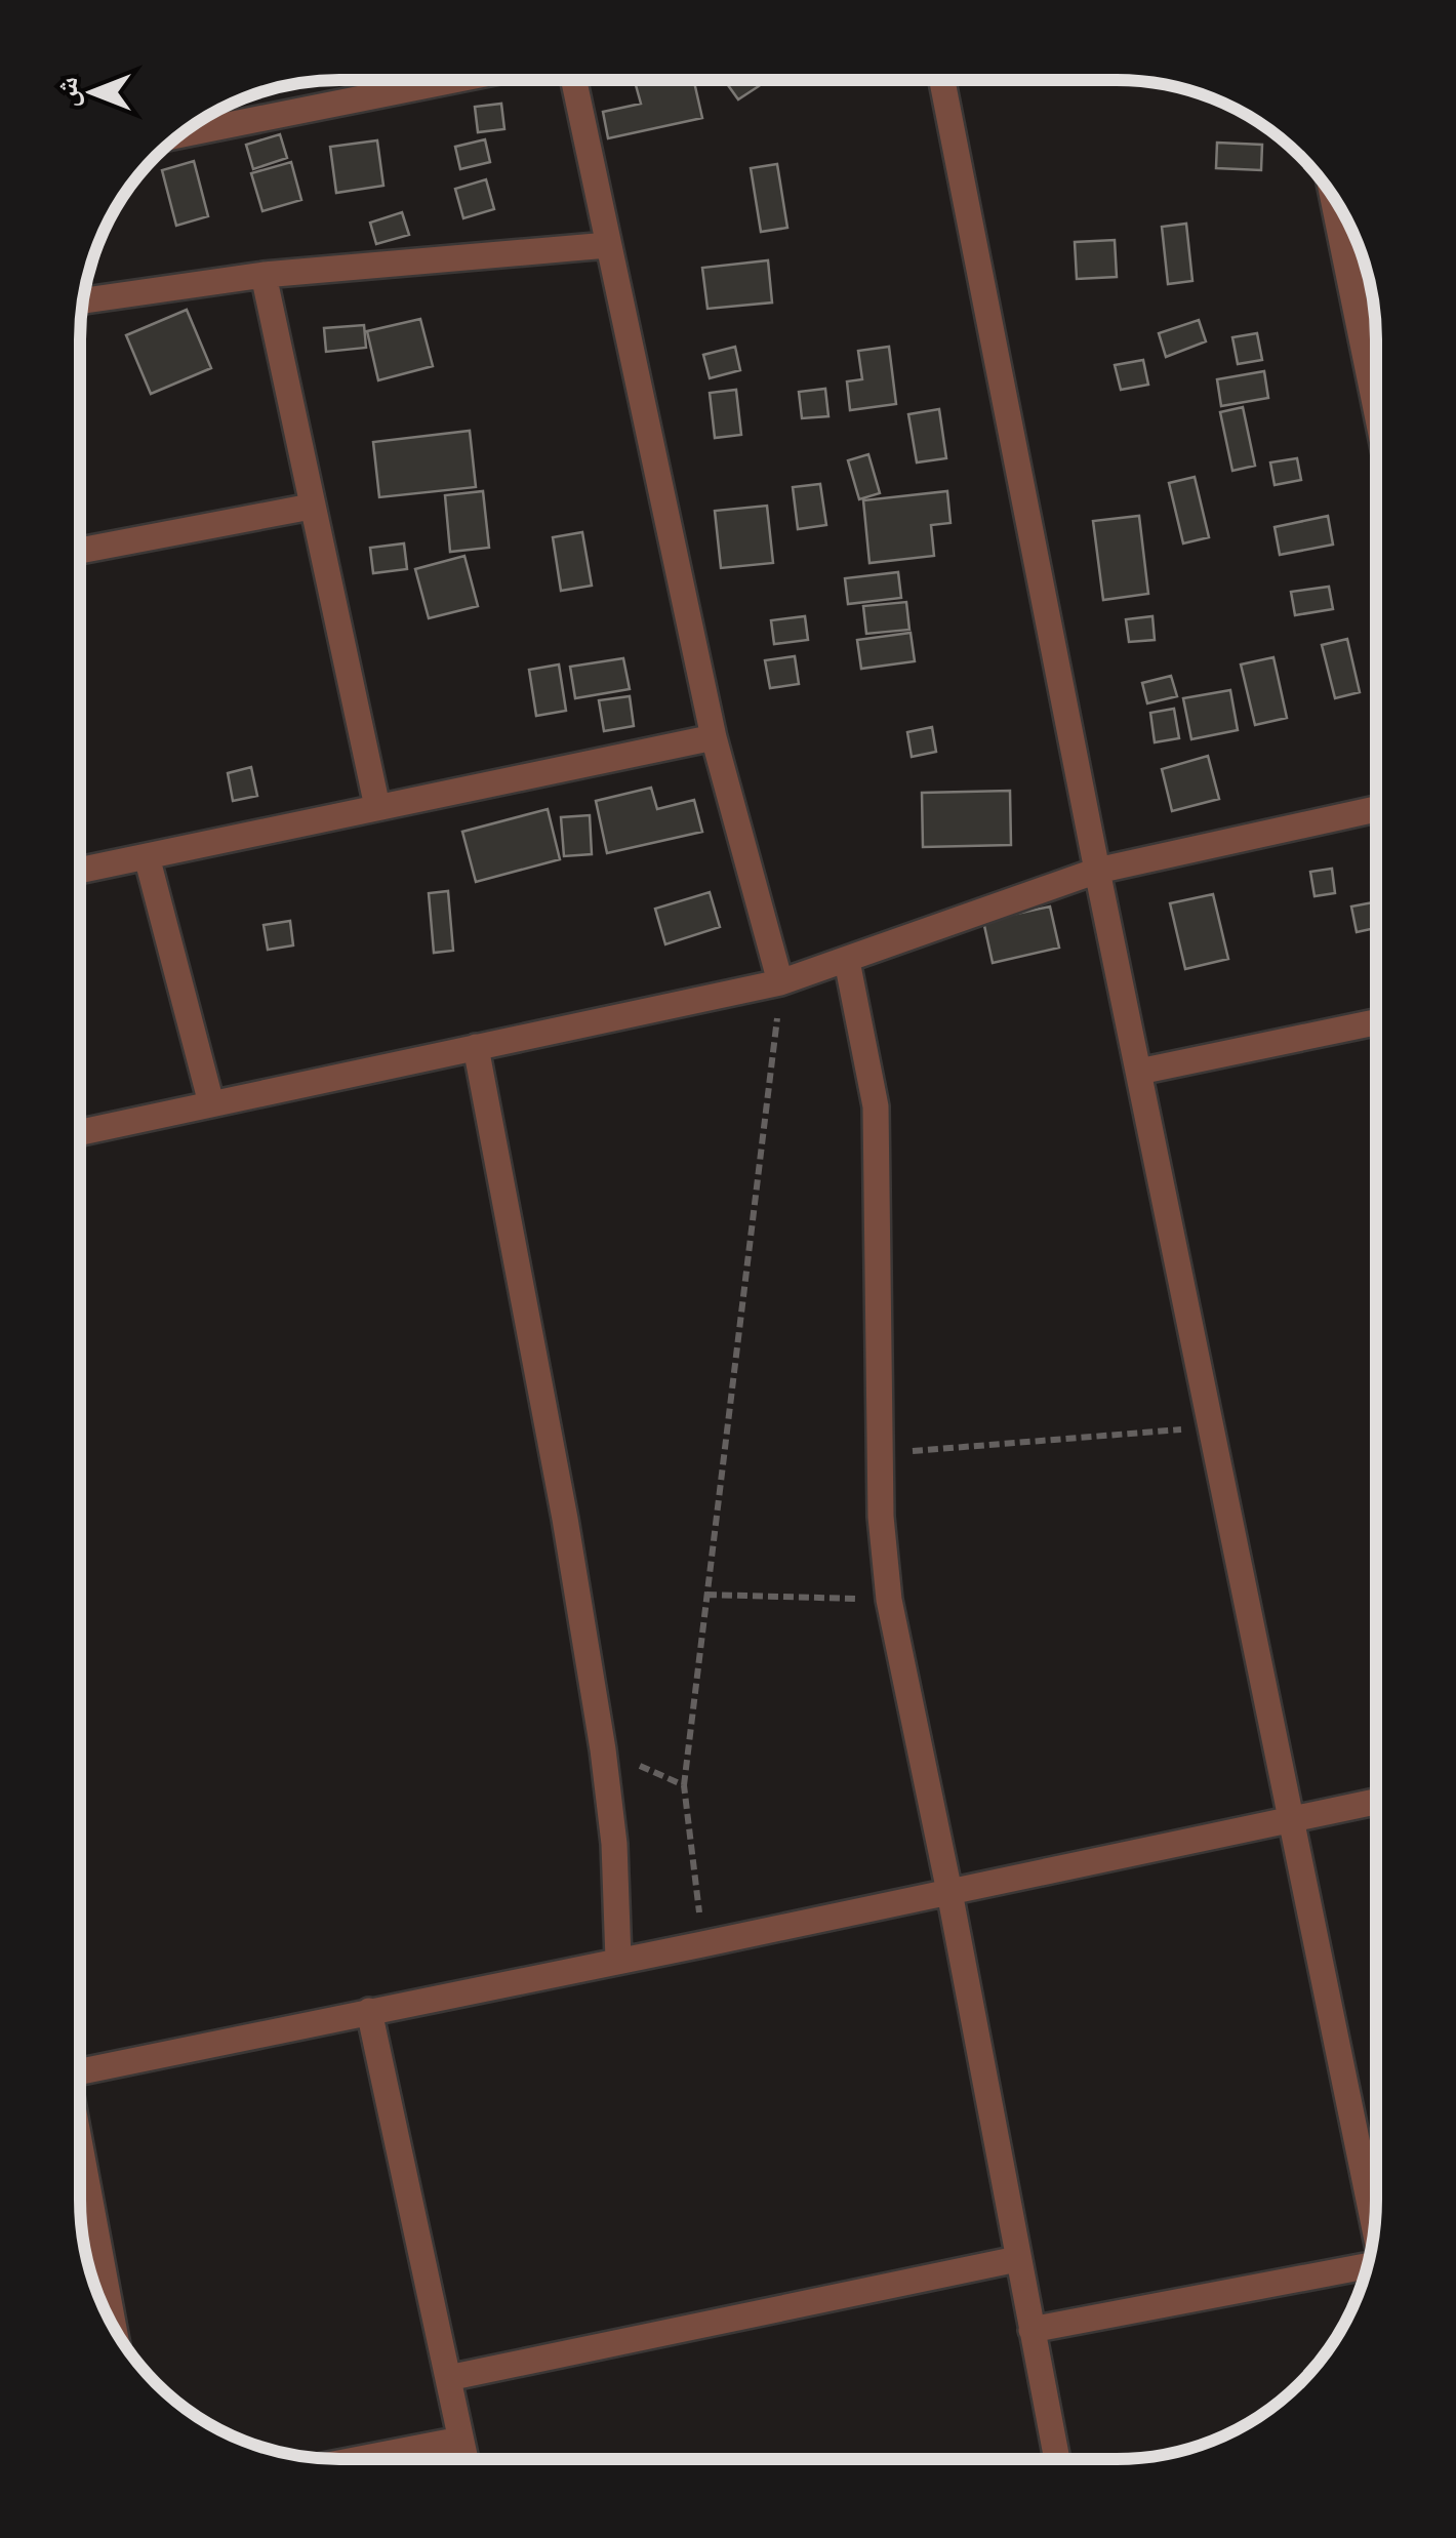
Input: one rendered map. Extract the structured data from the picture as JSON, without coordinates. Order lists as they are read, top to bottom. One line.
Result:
{"north":"left"}
